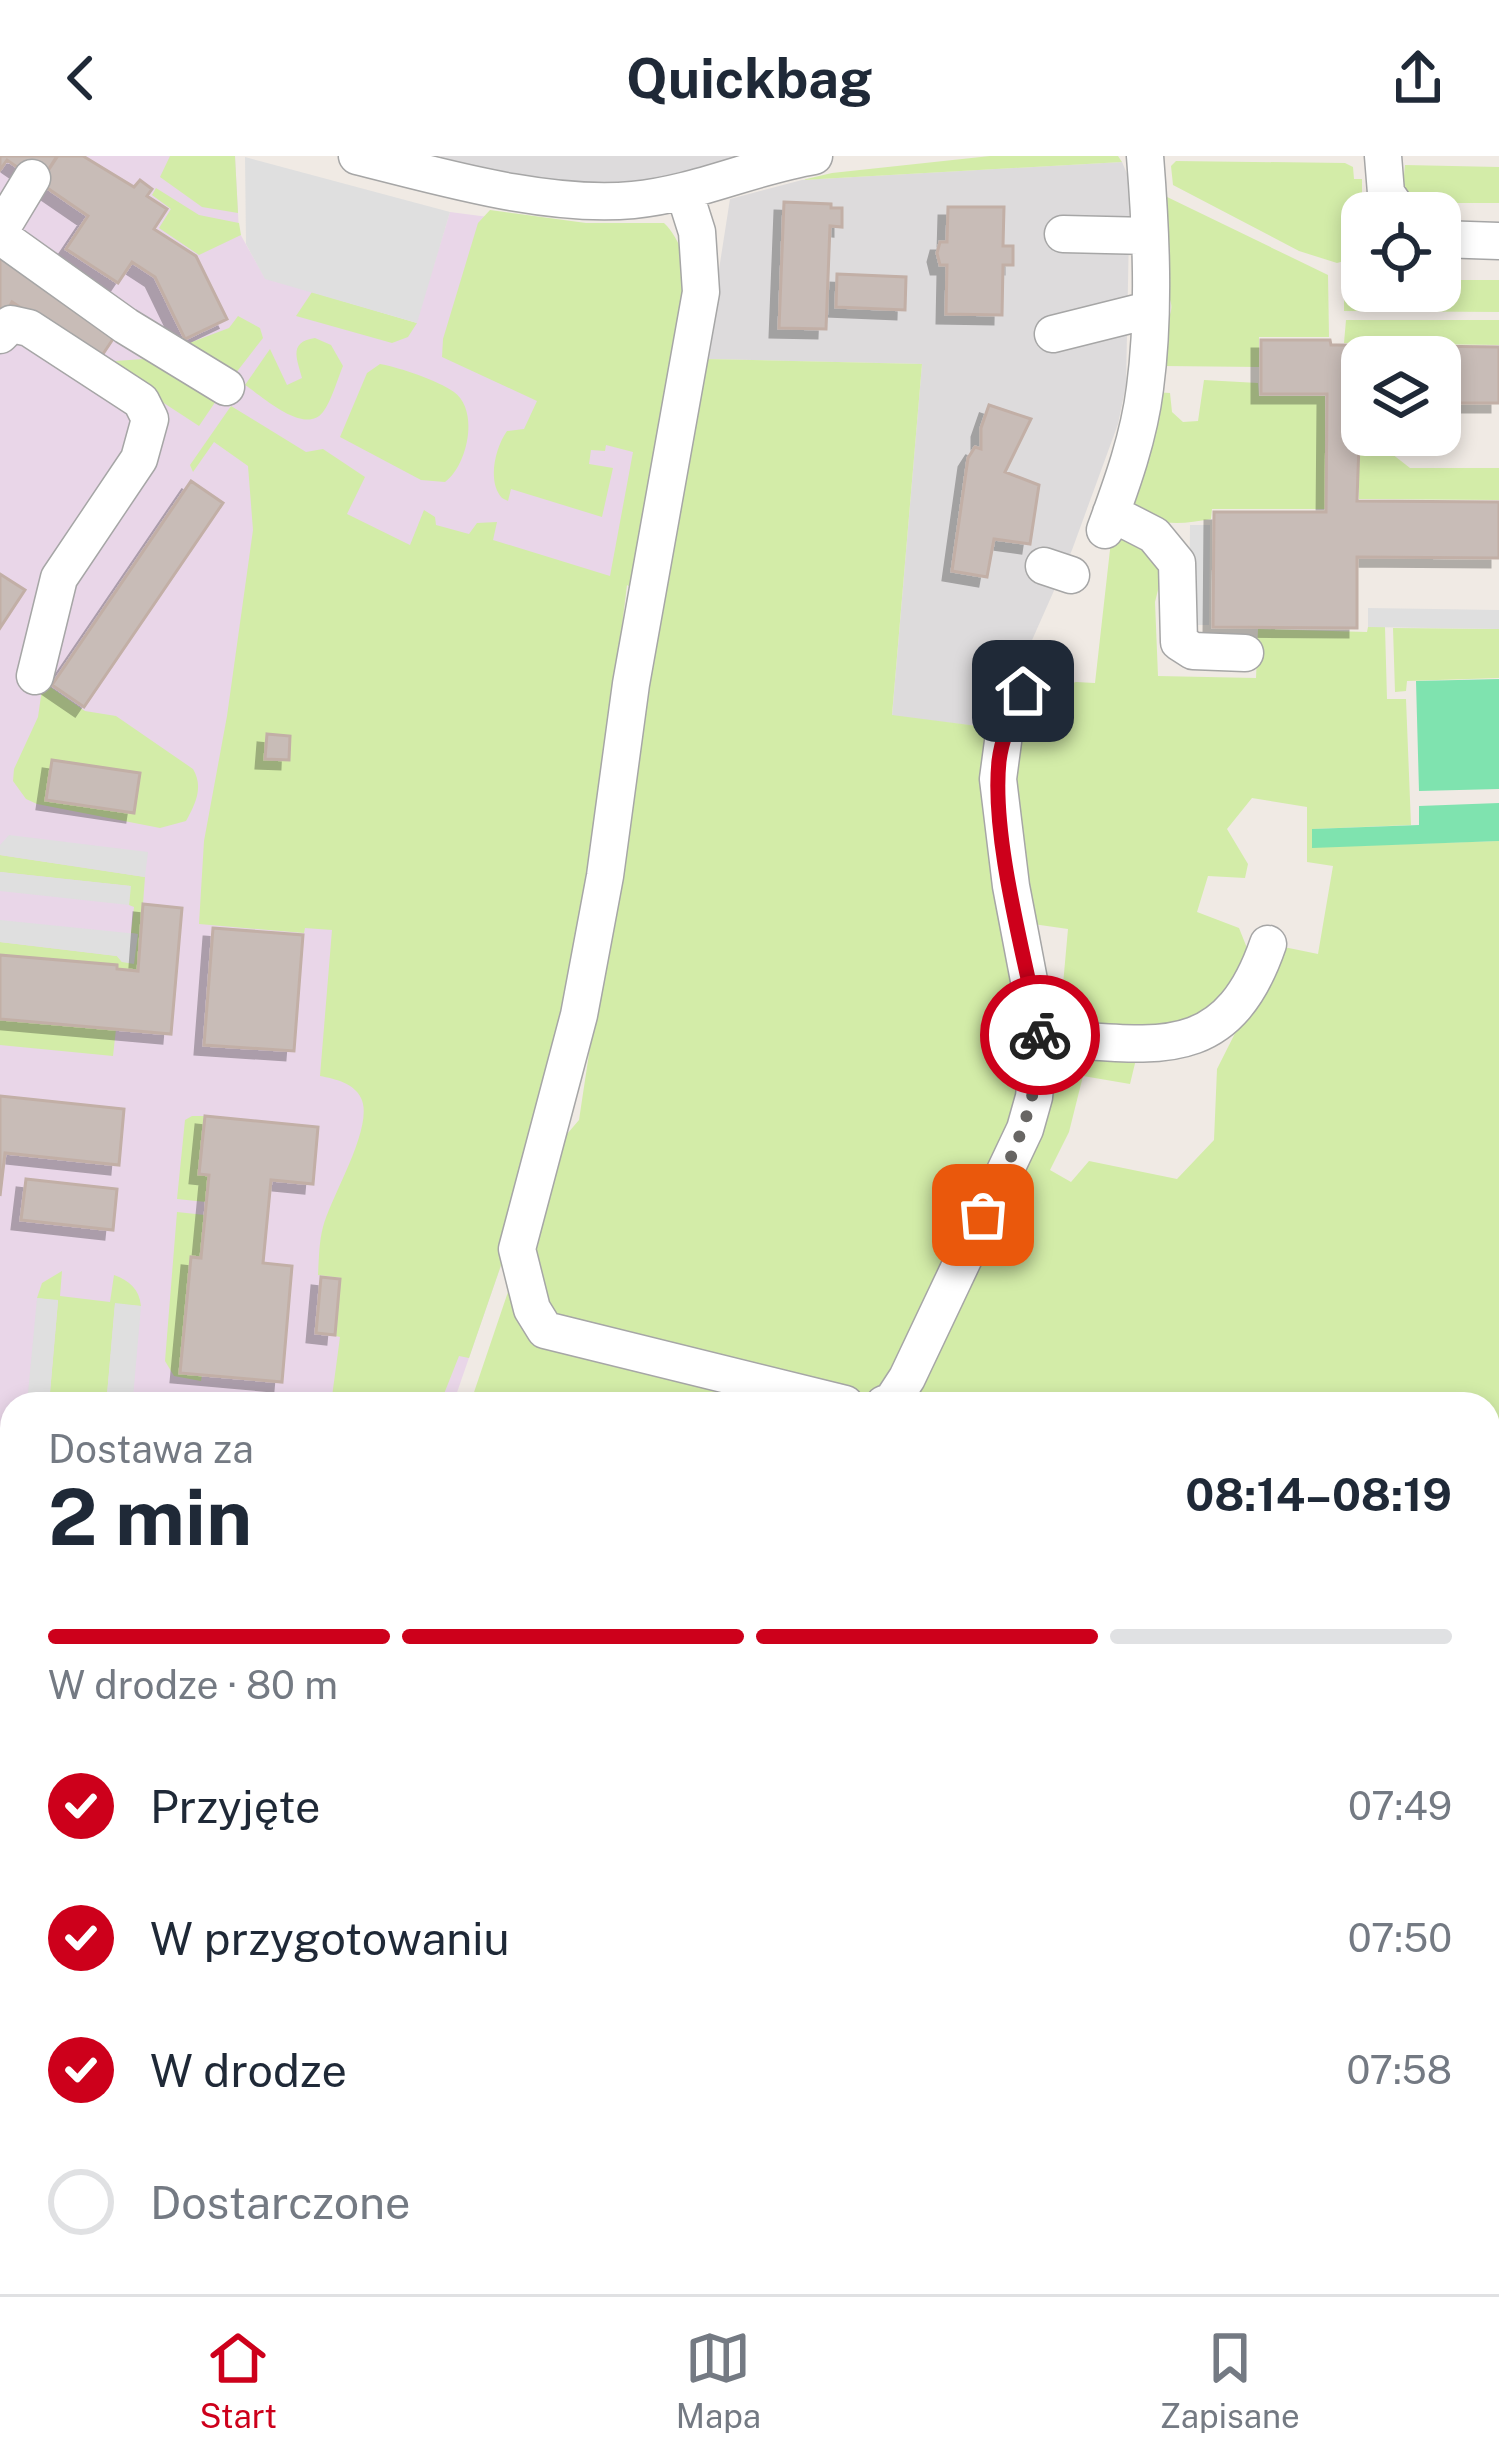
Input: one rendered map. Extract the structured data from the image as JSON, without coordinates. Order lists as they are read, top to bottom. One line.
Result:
{"page":{"header":"Quickbag","heading":["2 min","Dostawa za","08:14–08:19"],"bar":"W drodze · 80 m","list":[["Przyjęte","07:49"],["W przygotowaniu","07:50"],["W drodze","07:58"],"Dostarczone"],"tabs":["Start","Mapa","Zapisane"]}}
